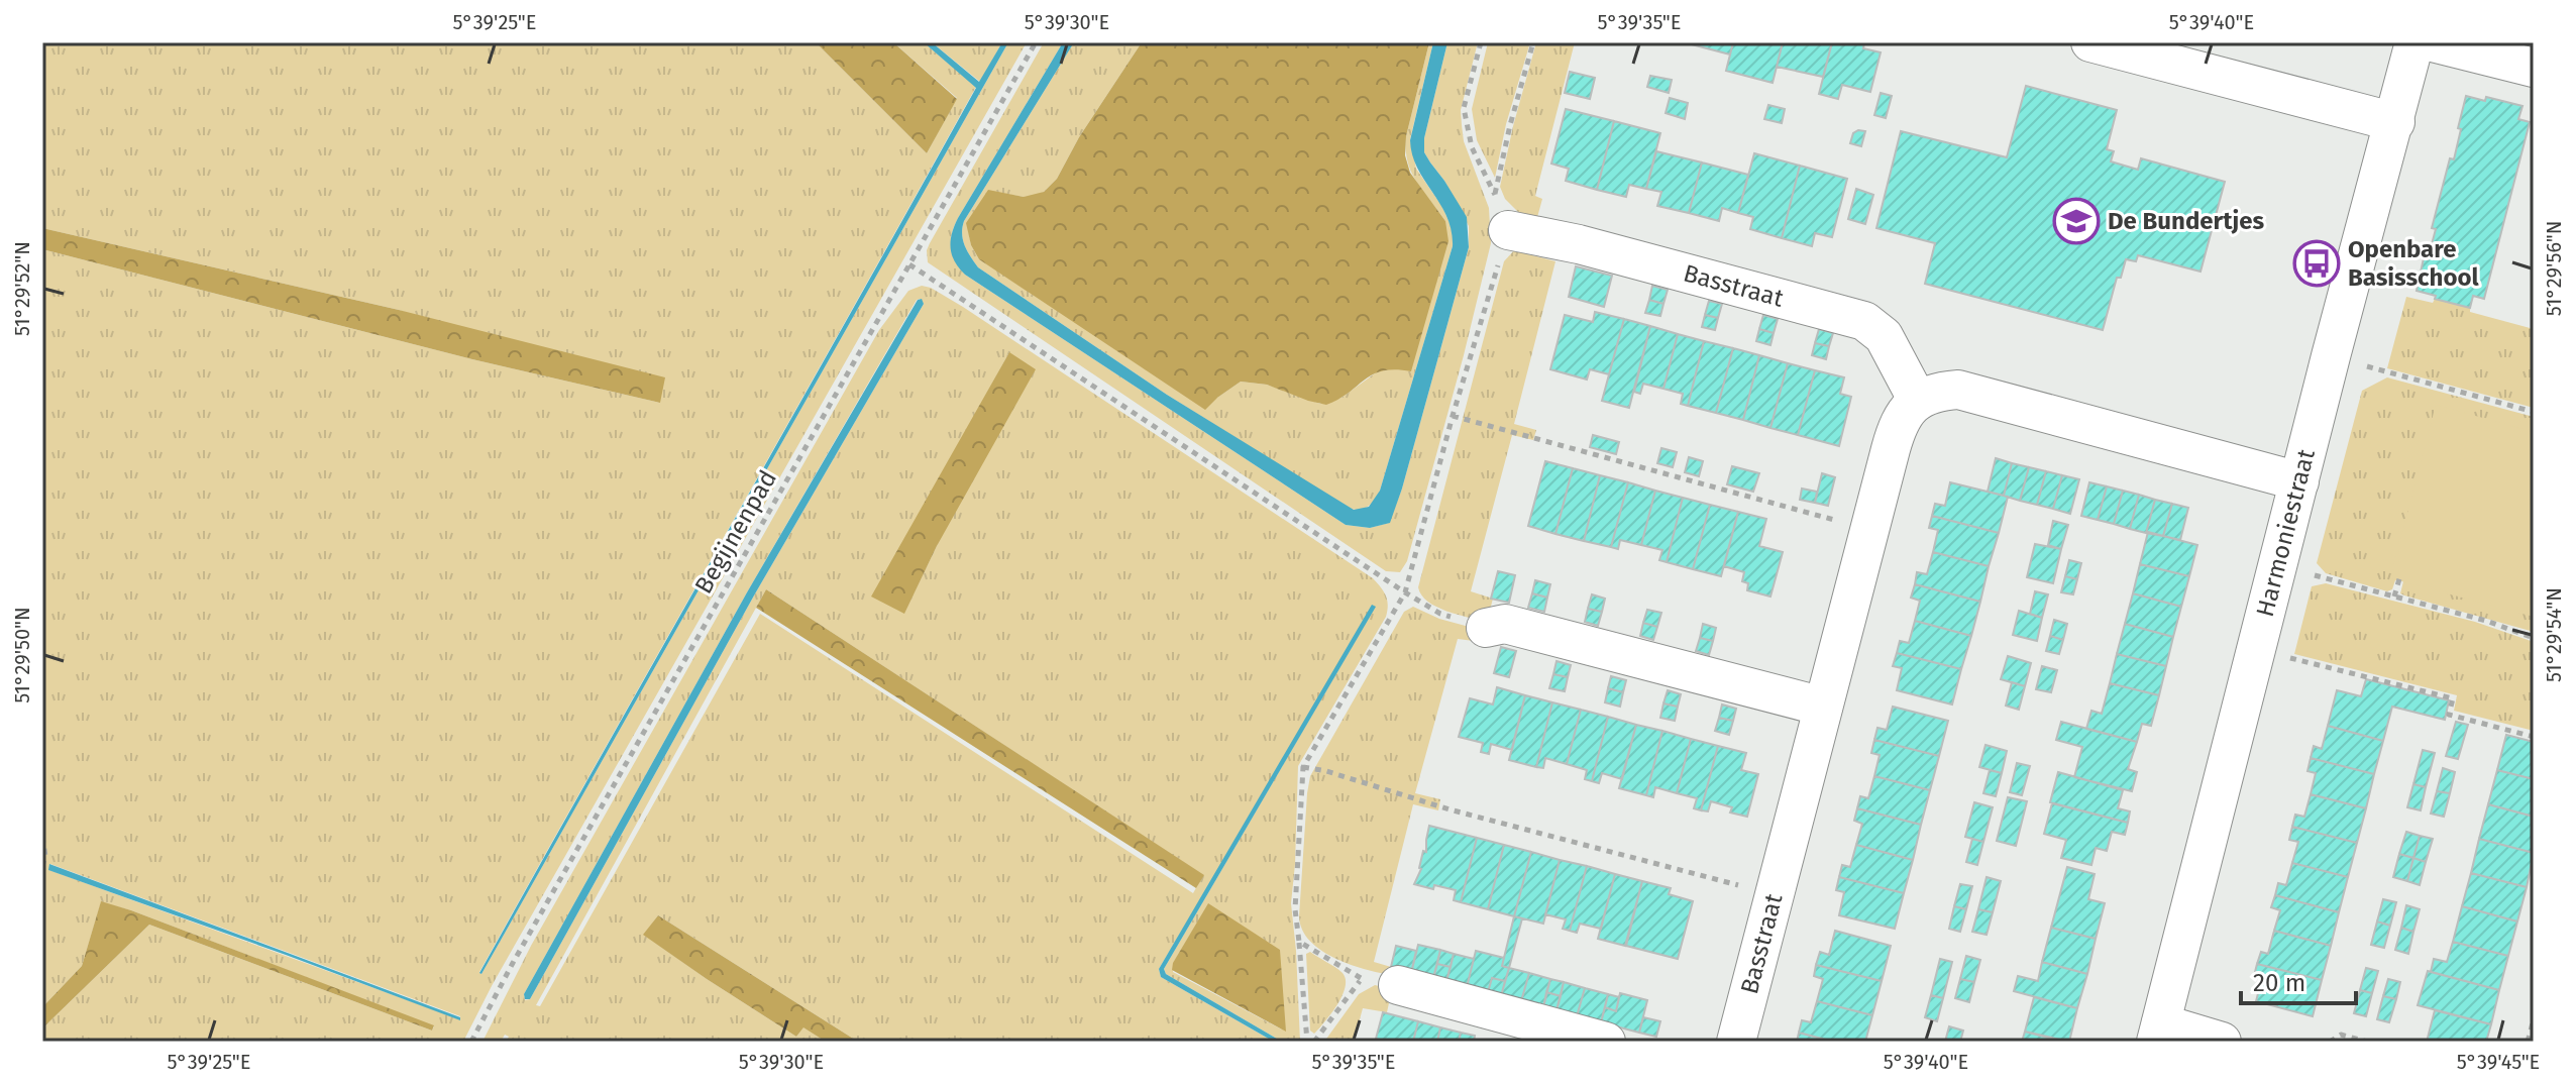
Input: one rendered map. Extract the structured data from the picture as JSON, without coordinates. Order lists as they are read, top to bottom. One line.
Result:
{"streets":{"street":["Basstraat","Harmoniestraat"],"path":["Begijnenpad"]},"places":{"school or university":["De Bundertjes"],"bus stop":["Openbare Basisschool"]},"scale_bar":"20 m","coordinates":["5°39'25\"E","5°39'30\"E","5°39'35\"E","5°39'40\"E","51°29'56\"N","51°29'52\"N","51°29'54\"N","51°29'50\"N","5°39'45\"E"]}
